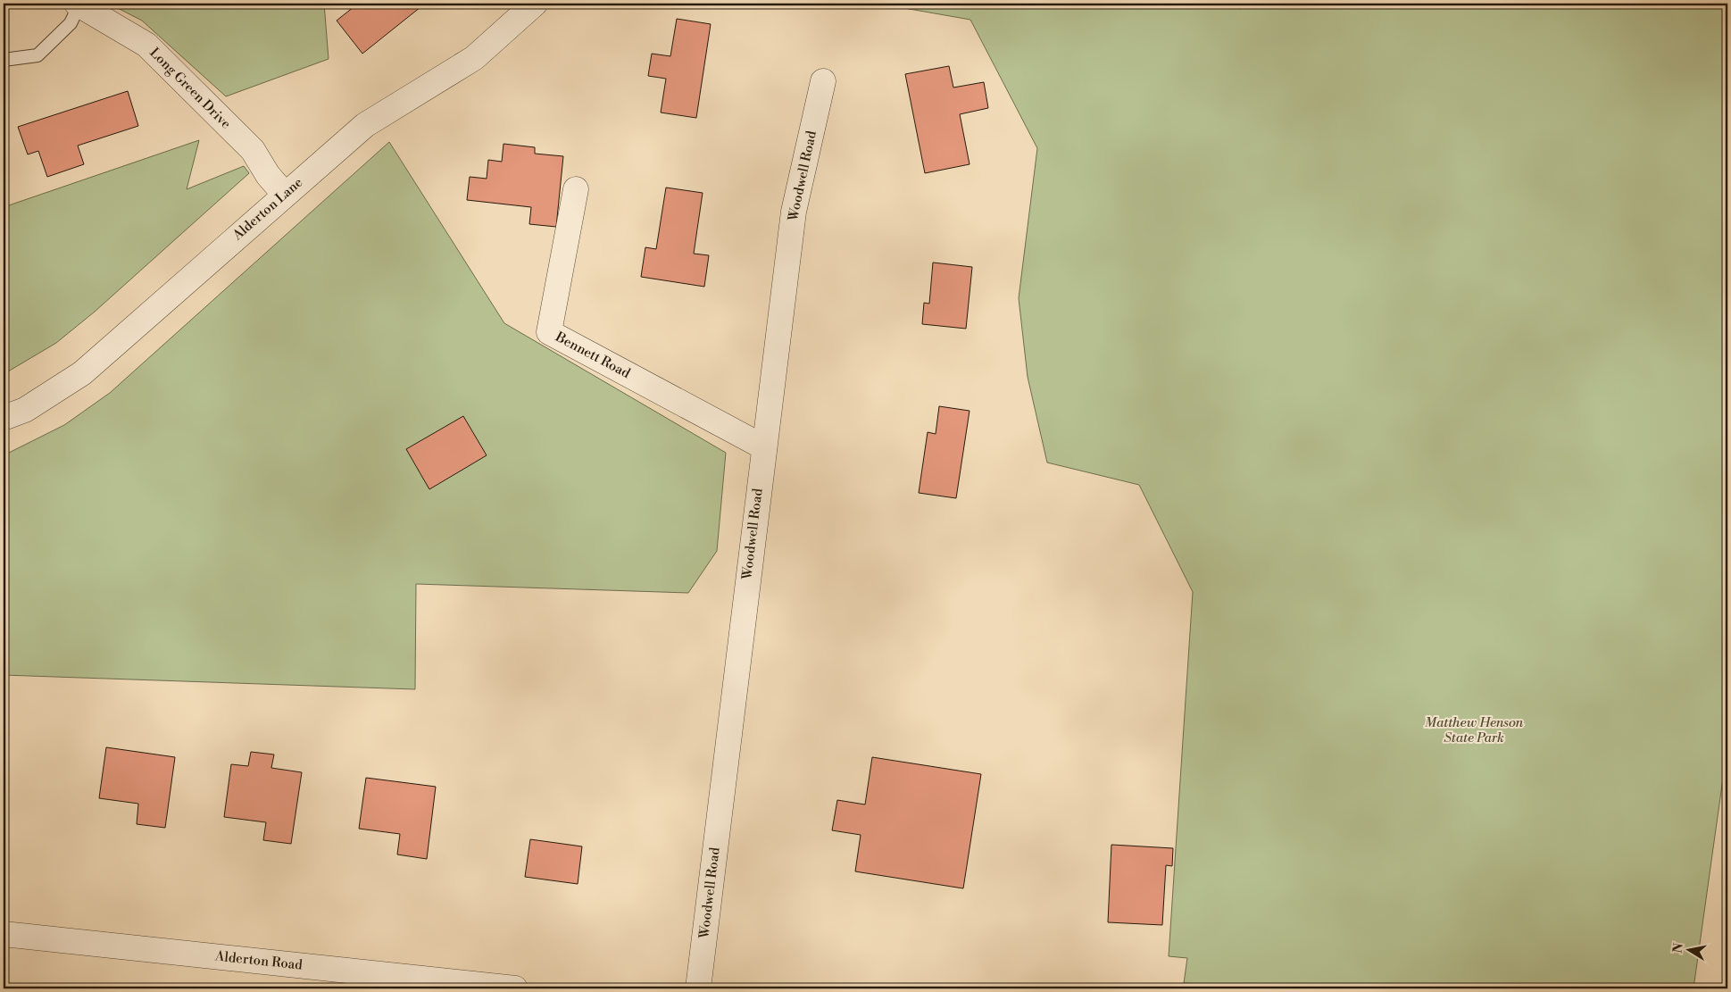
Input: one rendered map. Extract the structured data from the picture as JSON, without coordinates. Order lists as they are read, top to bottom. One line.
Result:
{"streets":{"street":["Long Green Drive","Woodwell Road","Alderton Lane","Bennett Road","Alderton Road"]},"crossings":[["Long Green Drive","Alderton Lane"],["Woodwell Road","Bennett Road"]],"parks":["Matthew Henson State Park"],"north":"left"}
